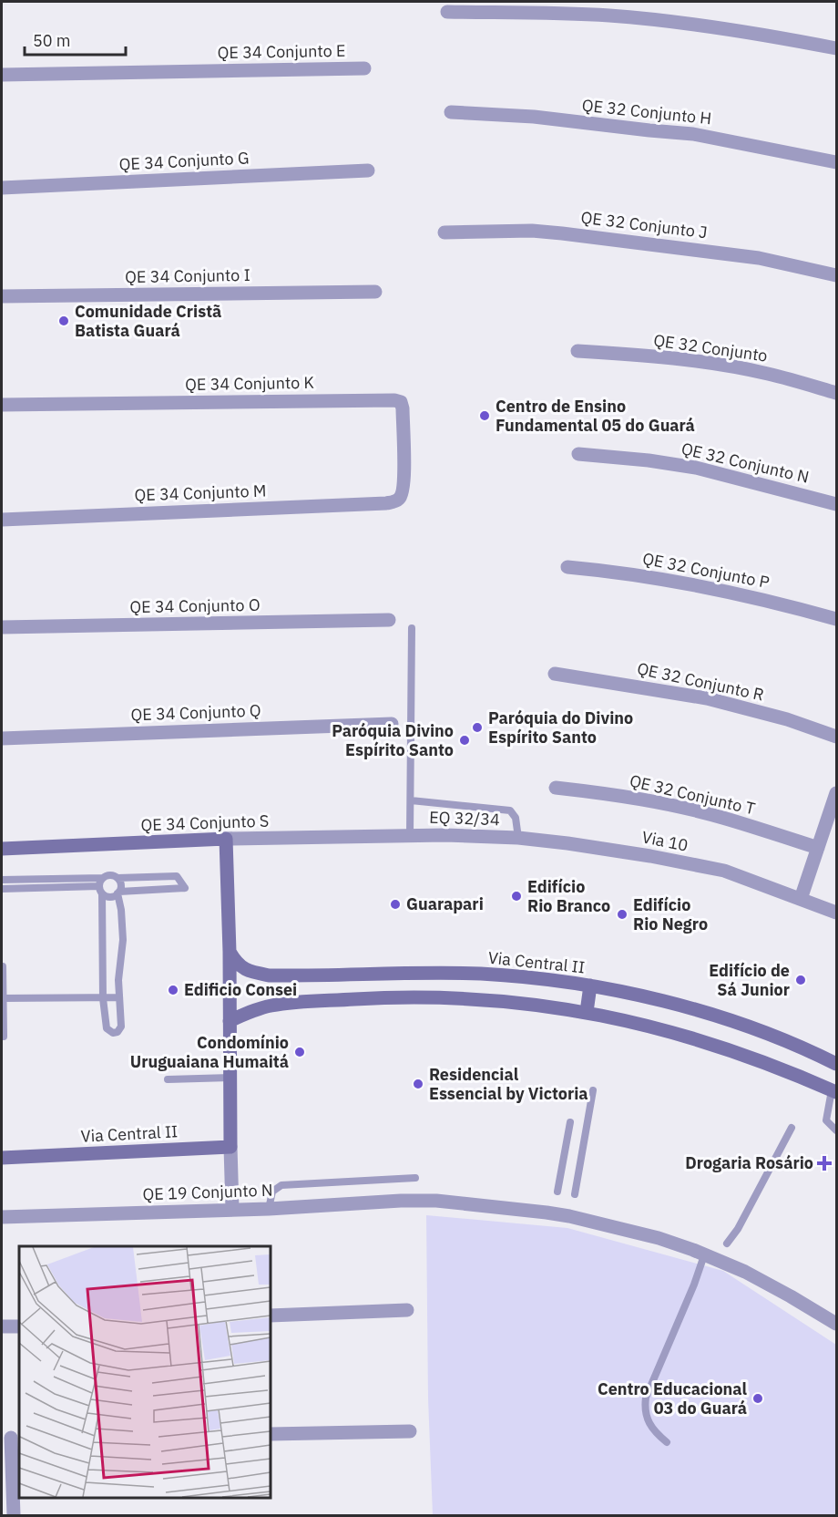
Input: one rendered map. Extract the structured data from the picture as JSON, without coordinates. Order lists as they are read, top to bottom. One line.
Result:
{"streets":{"street":["QE 34 Conjunto E","QE 32 Conjunto H","QE 34 Conjunto G","QE 32 Conjunto J","QE 34 Conjunto I","QE 32 Conjunto","QE 34 Conjunto K","QE 32 Conjunto N","QE 34 Conjunto M","QE 32 Conjunto P","QE 34 Conjunto O","QE 32 Conjunto R","QE 34 Conjunto Q","QE 32 Conjunto T","EQ 32/34","QE 34 Conjunto S","Via 10","Via Central II","QE 19 Conjunto N"]},"crossings":[["QE 34 Conjunto K","QE 34 Conjunto M"],["EQ 32/34","QE 34 Conjunto S"],["EQ 32/34","Via 10"]],"places":{"other":["Comunidade Cristã Batista Guará","Centro de Ensino Fundamental 05 do Guará","Paróquia do Divino Espírito Santo","Paróquia Divino Espírito Santo","Edifício Rio Branco","Guarapari","Edifício Rio Negro","Edifício de Sá Junior","Edificio Consei","Condomínio Uruguaiana Humaitá","Residencial Essencial by Victoria","Centro Educacional 03 do Guará"],"health":["Drogaria Rosário"]},"scale_bar":"50 m"}
